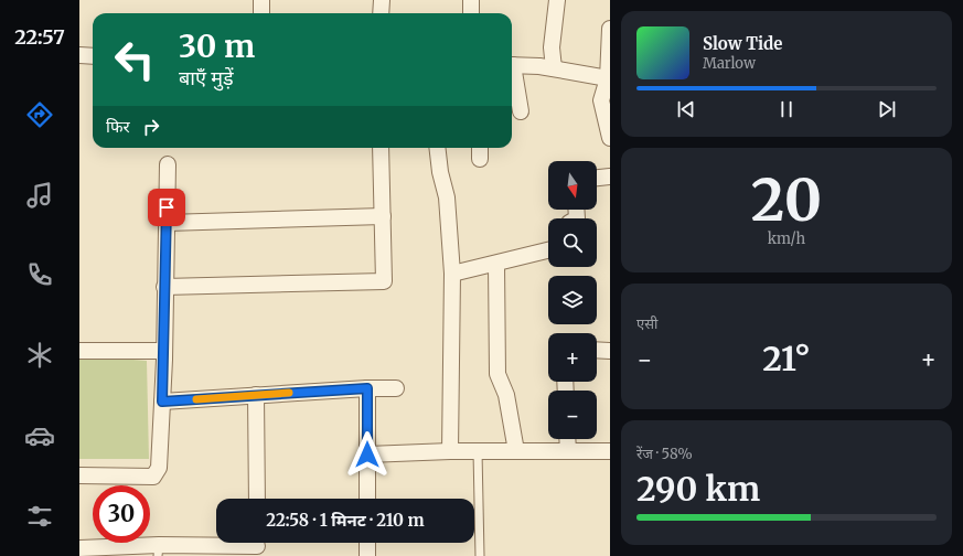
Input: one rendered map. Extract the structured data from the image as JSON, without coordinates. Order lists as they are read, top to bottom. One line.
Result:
{"north":"bottom","page":{"tabs":"22:57","turn":["30 m","बाएँ मुड़ें"],"song":["Slow Tide","Marlow"],"then":"फिर","tile":[["20","km/h"],"एसी",["रेंज · 58%","290 km"]],"map_buttons":["+","−"],"heat":["−","21°","+"],"limit":"30","trip":"22:58 · 1 मिनट · 210 m"}}
